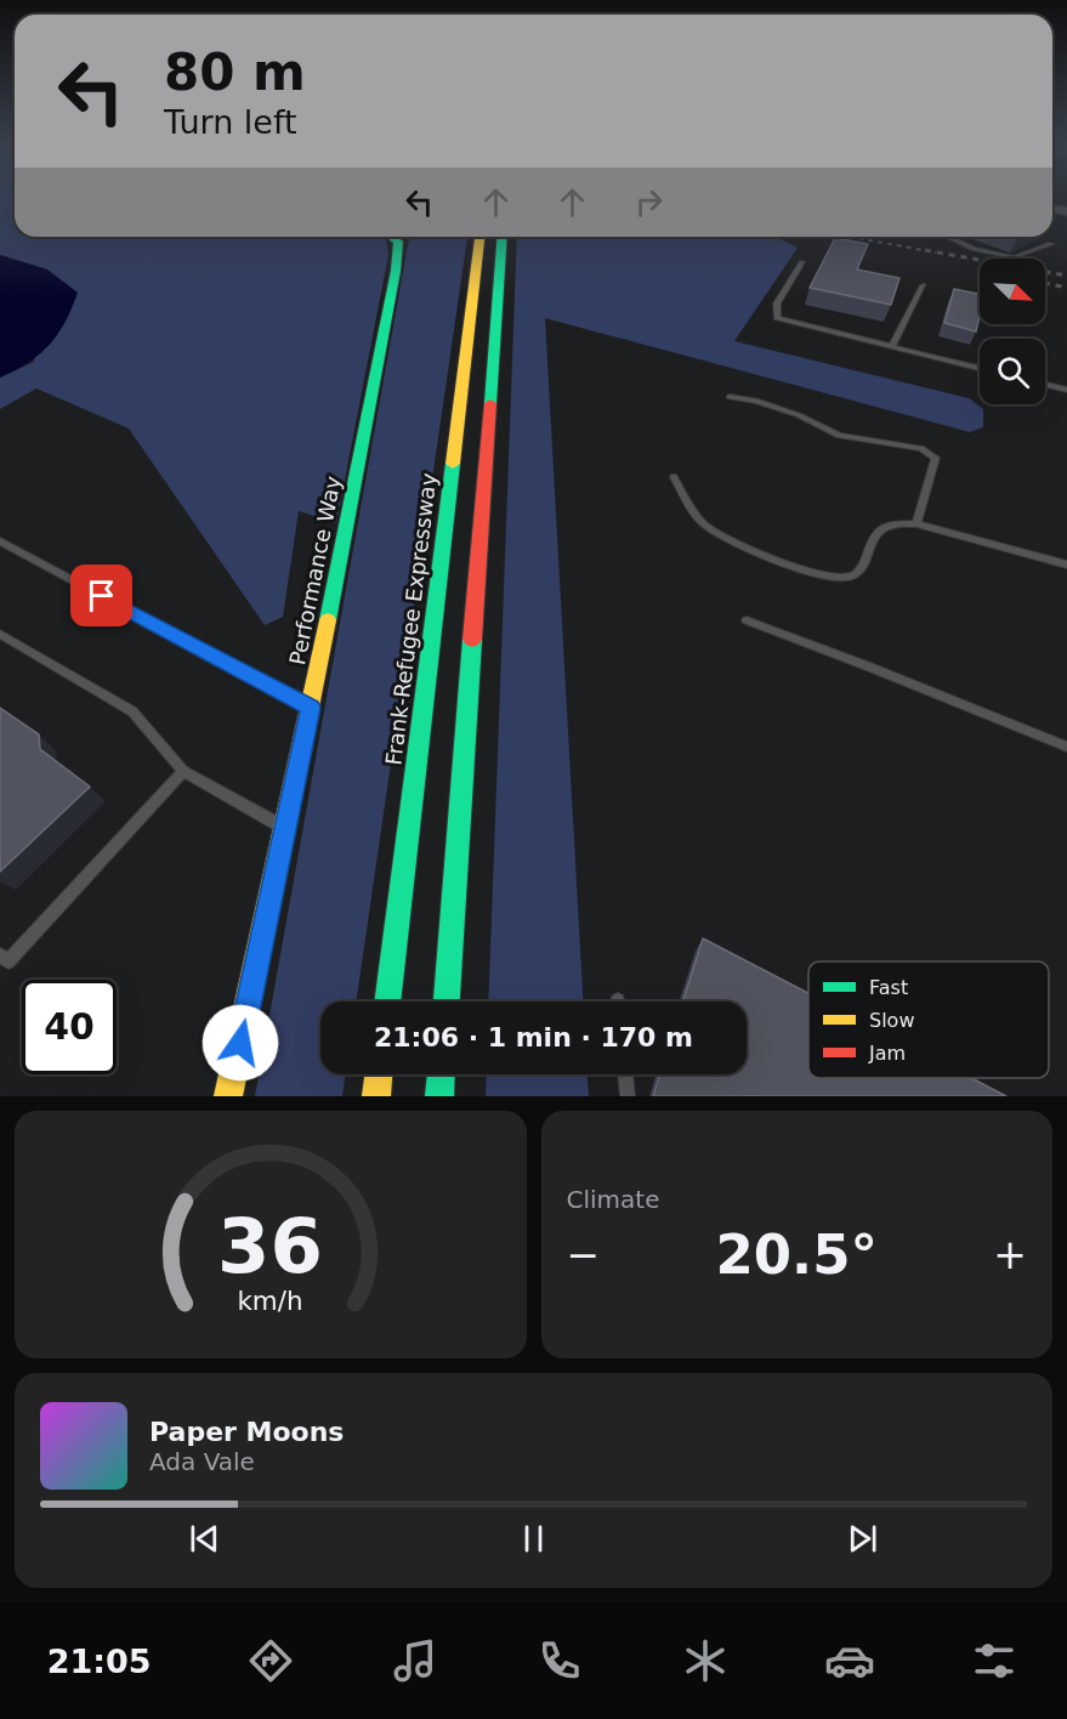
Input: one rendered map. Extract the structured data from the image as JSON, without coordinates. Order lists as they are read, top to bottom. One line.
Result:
{"streets":{"main road":["Performance Way","Frank-Refugee Expressway"]},"legend":["Fast","Slow","Jam"],"north":"bottom right","page":{"turn":["80 m","Turn left"],"limit":"40","trip":"21:06 · 1 min · 170 m","tile":"Climate","heat":["−","20.5°","+"],"song":["Paper Moons","Ada Vale"],"tabs":"21:05","gauge":["36","km/h"]}}
